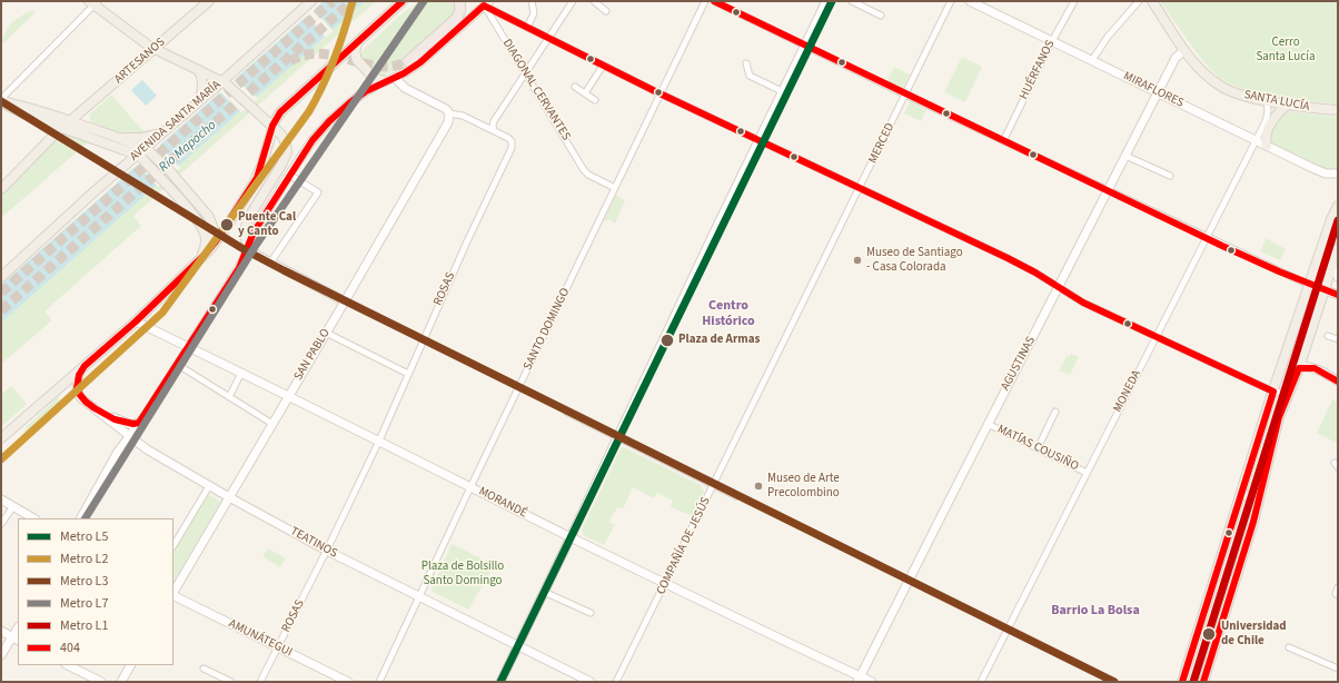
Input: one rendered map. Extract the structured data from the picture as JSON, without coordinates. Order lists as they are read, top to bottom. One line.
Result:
{"streets":{"main road":["ARTESANOS","MIRAFLORES","SANTA LUCÍA","AVENIDA SANTA MARÍA","SAN PABLO","AGUSTINAS","MORANDÉ","TEATINOS","AMUNÁTEGUI"],"street":["HUÉRFANOS","DIAGONAL CERVANTES","MERCED","ROSAS","SANTO DOMINGO","MONEDA","MATÍAS COUSIÑO","COMPAÑÍA DE JESÚS"]},"crossings":[["HUÉRFANOS","MIRAFLORES"],["DIAGONAL CERVANTES","SANTO DOMINGO"],["MIRAFLORES","AGUSTINAS"],["MIRAFLORES","MONEDA"],["SANTA LUCÍA","AGUSTINAS"],["SANTA LUCÍA","MONEDA"],["MERCED","COMPAÑÍA DE JESÚS"],["ROSAS","MORANDÉ"],["ROSAS","TEATINOS"],["ROSAS","AMUNÁTEGUI"],["SANTO DOMINGO","MORANDÉ"],["SANTO DOMINGO","TEATINOS"],["SAN PABLO","MORANDÉ"],["SAN PABLO","TEATINOS"],["AGUSTINAS","MATÍAS COUSIÑO"],["AGUSTINAS","MORANDÉ"],["MONEDA","MATÍAS COUSIÑO"],["MORANDÉ","COMPAÑÍA DE JESÚS"]],"districts":["Centro Histórico","Barrio La Bolsa"],"water":["Río Mapocho"],"parks":["Cerro Santa Lucía","Plaza de Bolsillo Santo Domingo"],"places":["Puente Cal y Canto","Museo de Santiago - Casa Colorada","Plaza de Armas","Museo de Arte Precolombino","Universidad de Chile"],"lines":["metro line L5","metro line L2","metro line L7","transit line 404","metro line L3","metro line L1"],"legend":["Metro L5","Metro L2","Metro L3","Metro L7","Metro L1","404"]}
